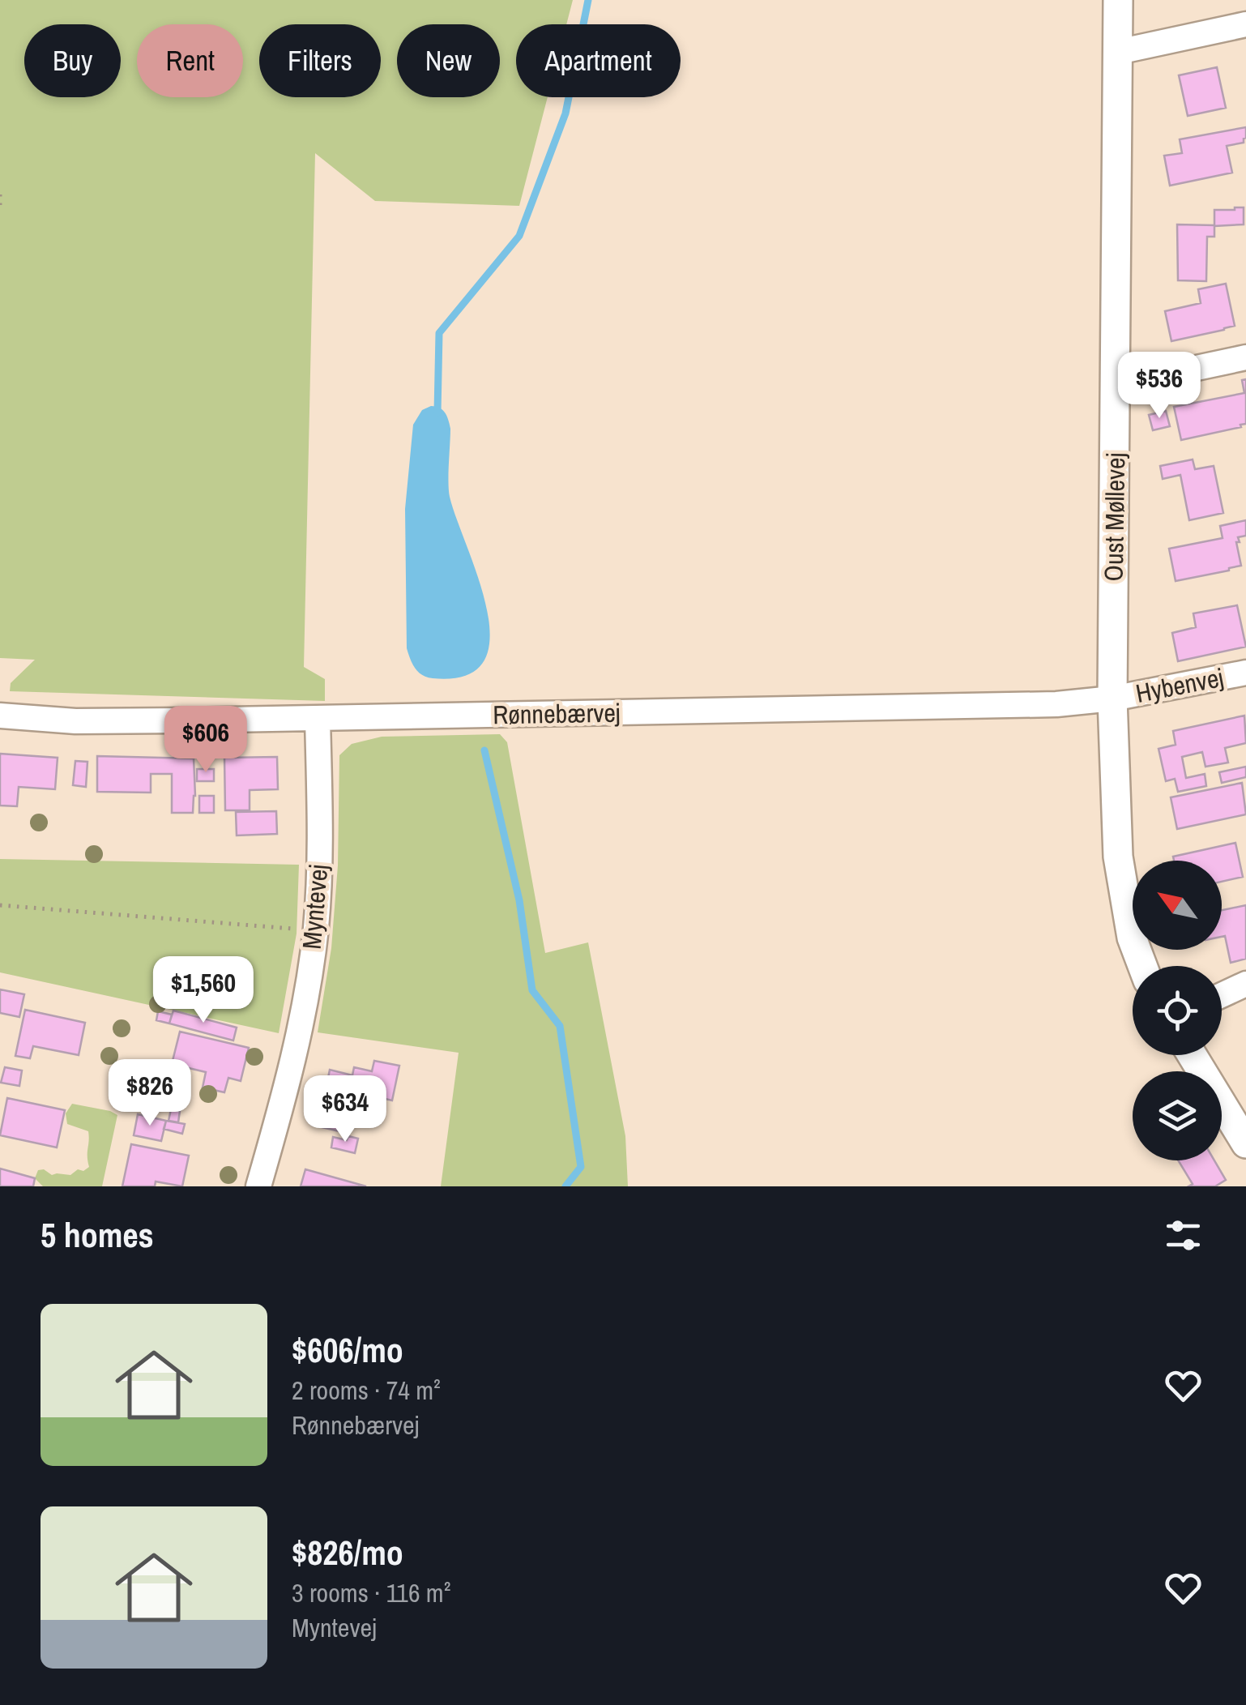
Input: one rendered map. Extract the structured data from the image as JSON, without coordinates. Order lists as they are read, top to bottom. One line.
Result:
{"streets":{"street":["Oust Møllevej","Hybenvej","Rønnebærvej","Myntevej"]},"crossings":[["Oust Møllevej","Hybenvej"],["Oust Møllevej","Rønnebærvej"],["Hybenvej","Rønnebærvej"],["Rønnebærvej","Myntevej"]],"north":"top left","page":{"chip":["Buy","Rent","Filters","New","Apartment"],"price":["$536","$606","$1,560","$826","$634"],"heading":"5 homes","list":[{"name":"$606/mo","note":"2 rooms · 74 m² · Rønnebærvej"},{"name":"$826/mo","note":"3 rooms · 116 m² · Myntevej"}]}}
